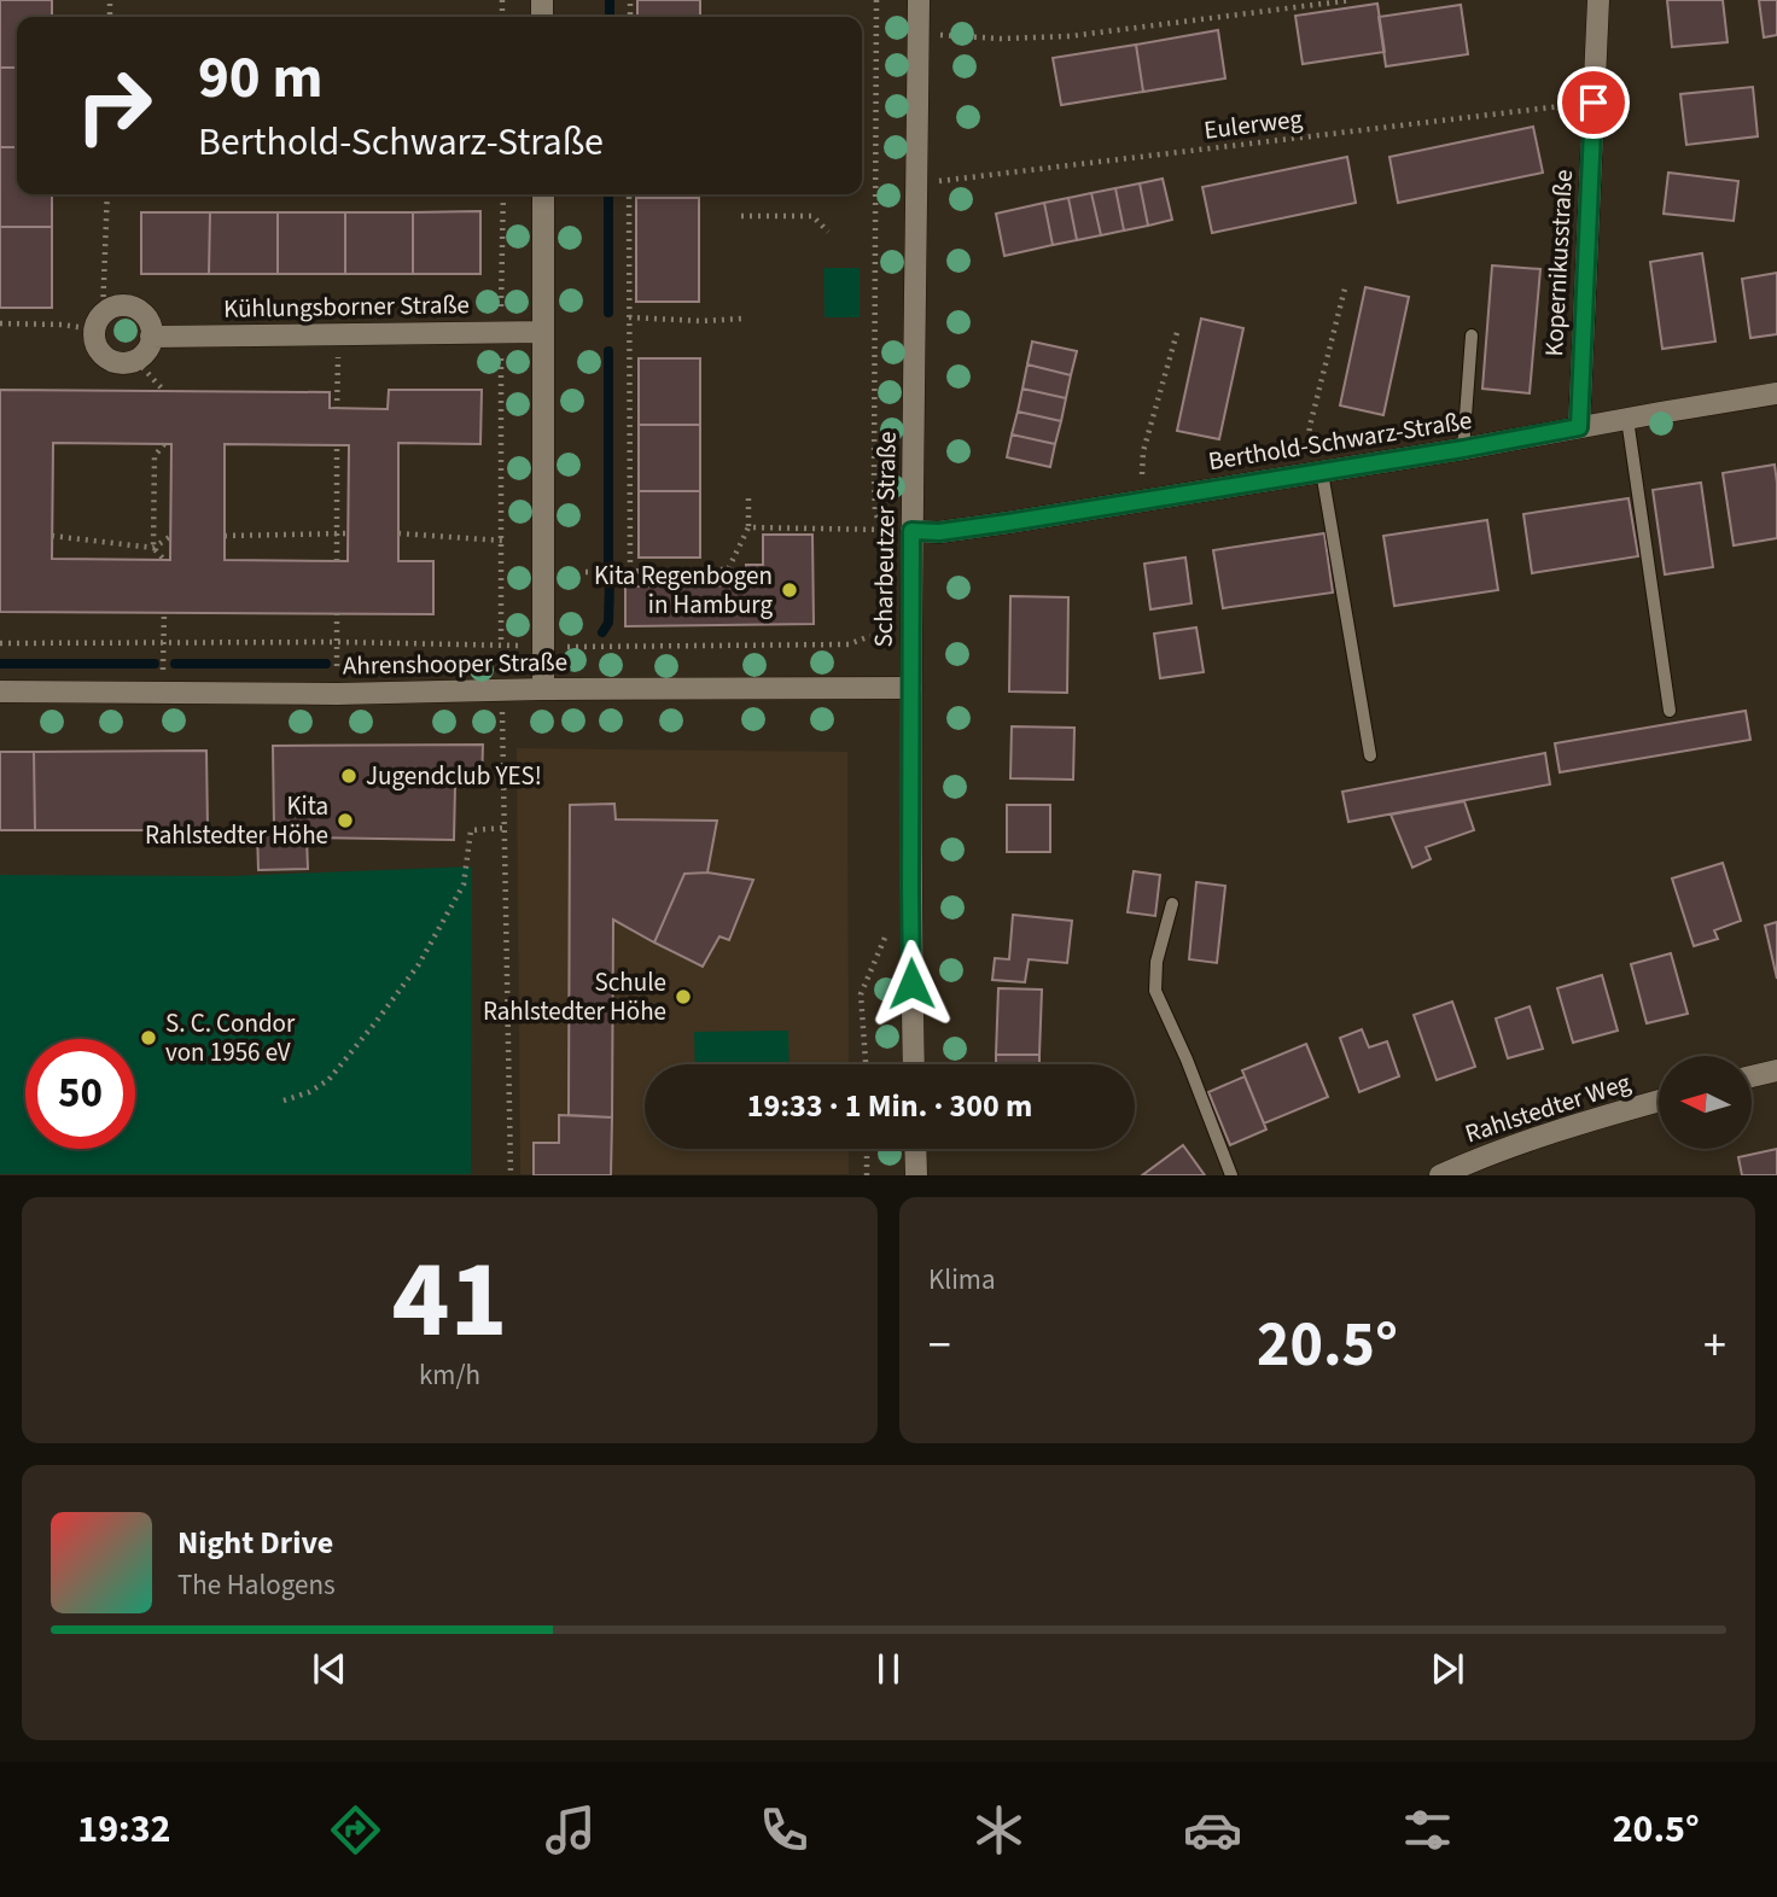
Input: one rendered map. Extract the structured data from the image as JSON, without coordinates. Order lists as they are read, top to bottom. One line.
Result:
{"streets":{"street":["Kopernikusstraße","Kühlungsborner Straße","Berthold-Schwarz-Straße","Scharbeutzer Straße","Ahrenshooper Straße","Rahlstedter Weg"],"path":["Eulerweg"]},"crossings":[["Eulerweg","Kopernikusstraße"],["Eulerweg","Scharbeutzer Straße"],["Kopernikusstraße","Berthold-Schwarz-Straße"],["Berthold-Schwarz-Straße","Scharbeutzer Straße"],["Scharbeutzer Straße","Ahrenshooper Straße"]],"places":["Kita Regenbogen in Hamburg","Jugendclub YES!","Kita Rahlstedter Höhe","Schule Rahlstedter Höhe","S. C. Condor von 1956 eV"],"north":"left","page":{"turn":["90 m","Berthold-Schwarz-Straße"],"limit":"50","trip":"19:33 · 1 Min. · 300 m","tile":[["41","km/h"],"Klima"],"heat":["−","20.5°","+"],"song":["Night Drive","The Halogens"],"tabs":["19:32","20.5°"]}}
